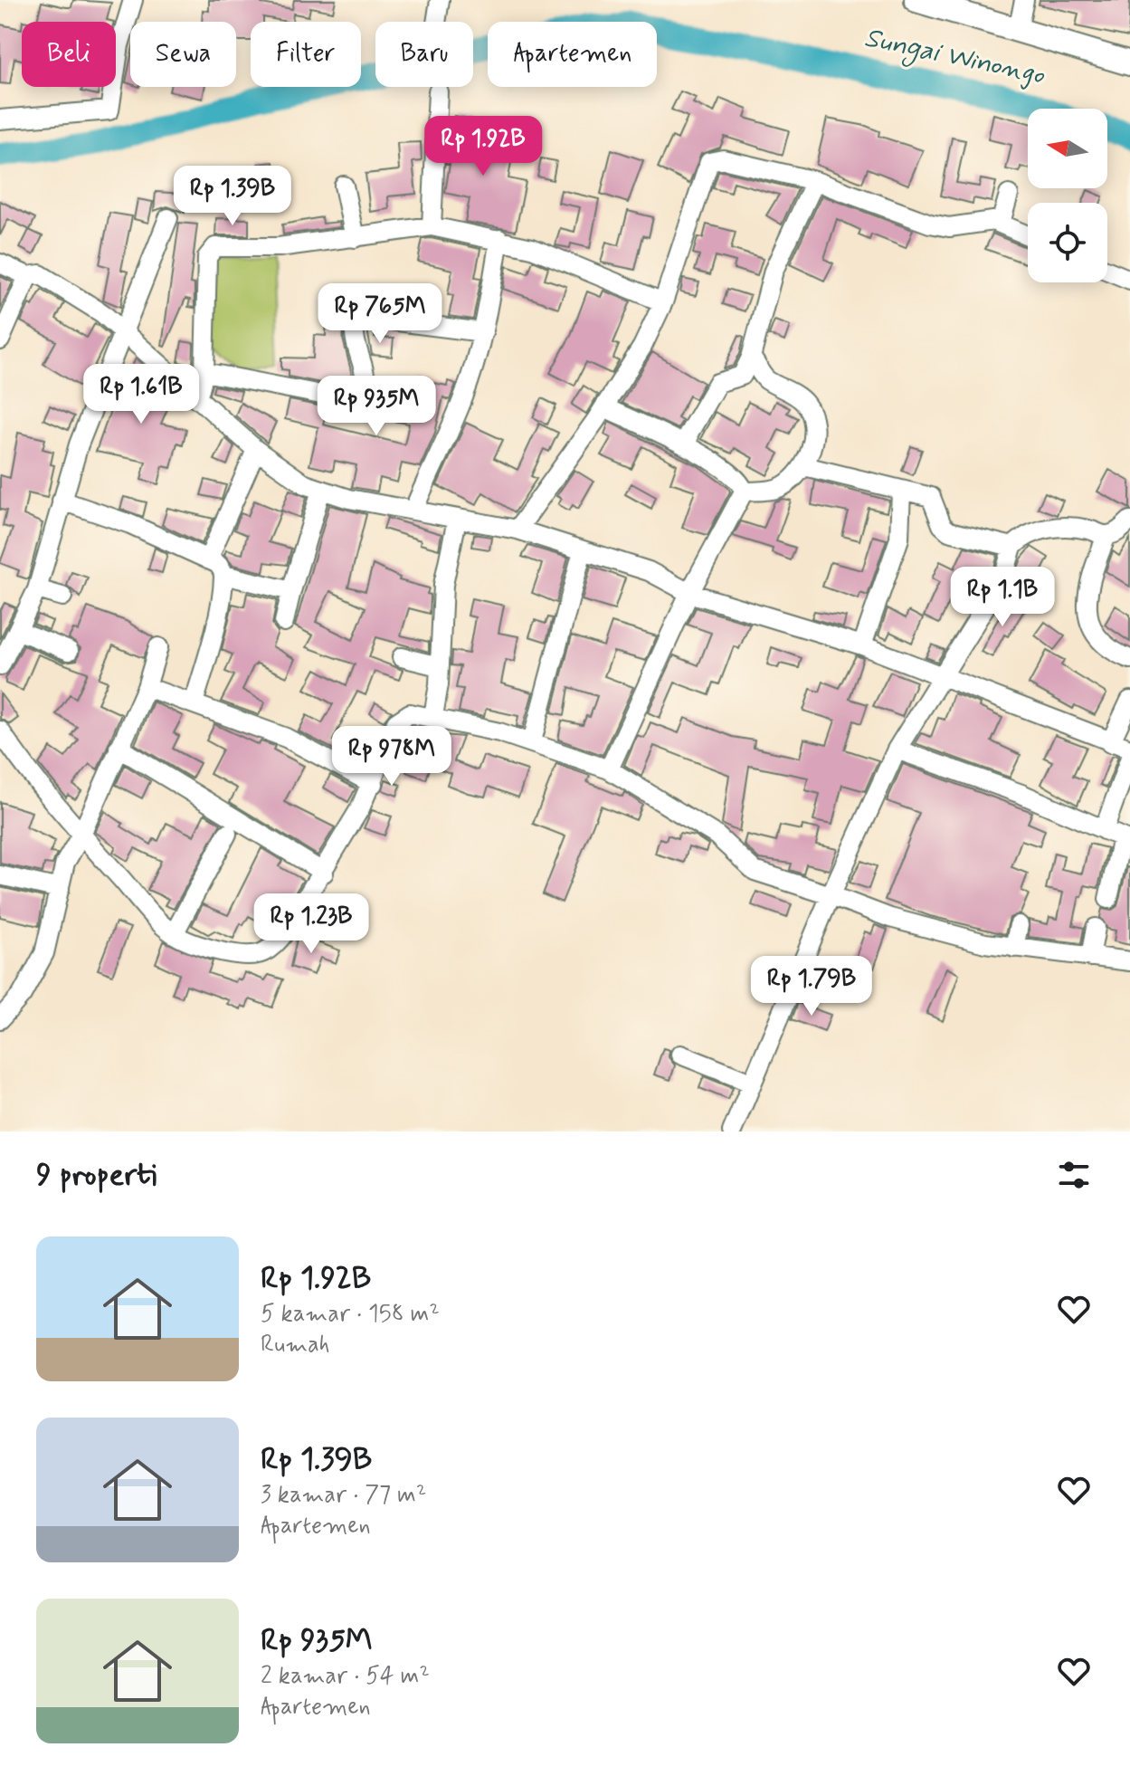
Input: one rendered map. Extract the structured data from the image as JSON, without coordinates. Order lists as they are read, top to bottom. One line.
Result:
{"water":["Sungai Winongo"],"north":"left","page":{"chip":["Beli","Sewa","Filter","Baru","Apartemen"],"price":["Rp 1.92B","Rp 1.39B","Rp 765M","Rp 1.61B","Rp 935M","Rp 1.1B","Rp 978M","Rp 1.23B","Rp 1.79B"],"heading":"9 properti","list":[{"name":"Rp 1.92B","note":"5 kamar · 158 m² · Rumah"},{"name":"Rp 1.39B","note":"3 kamar · 77 m² · Apartemen"},{"name":"Rp 935M","note":"2 kamar · 54 m² · Apartemen"}]}}
